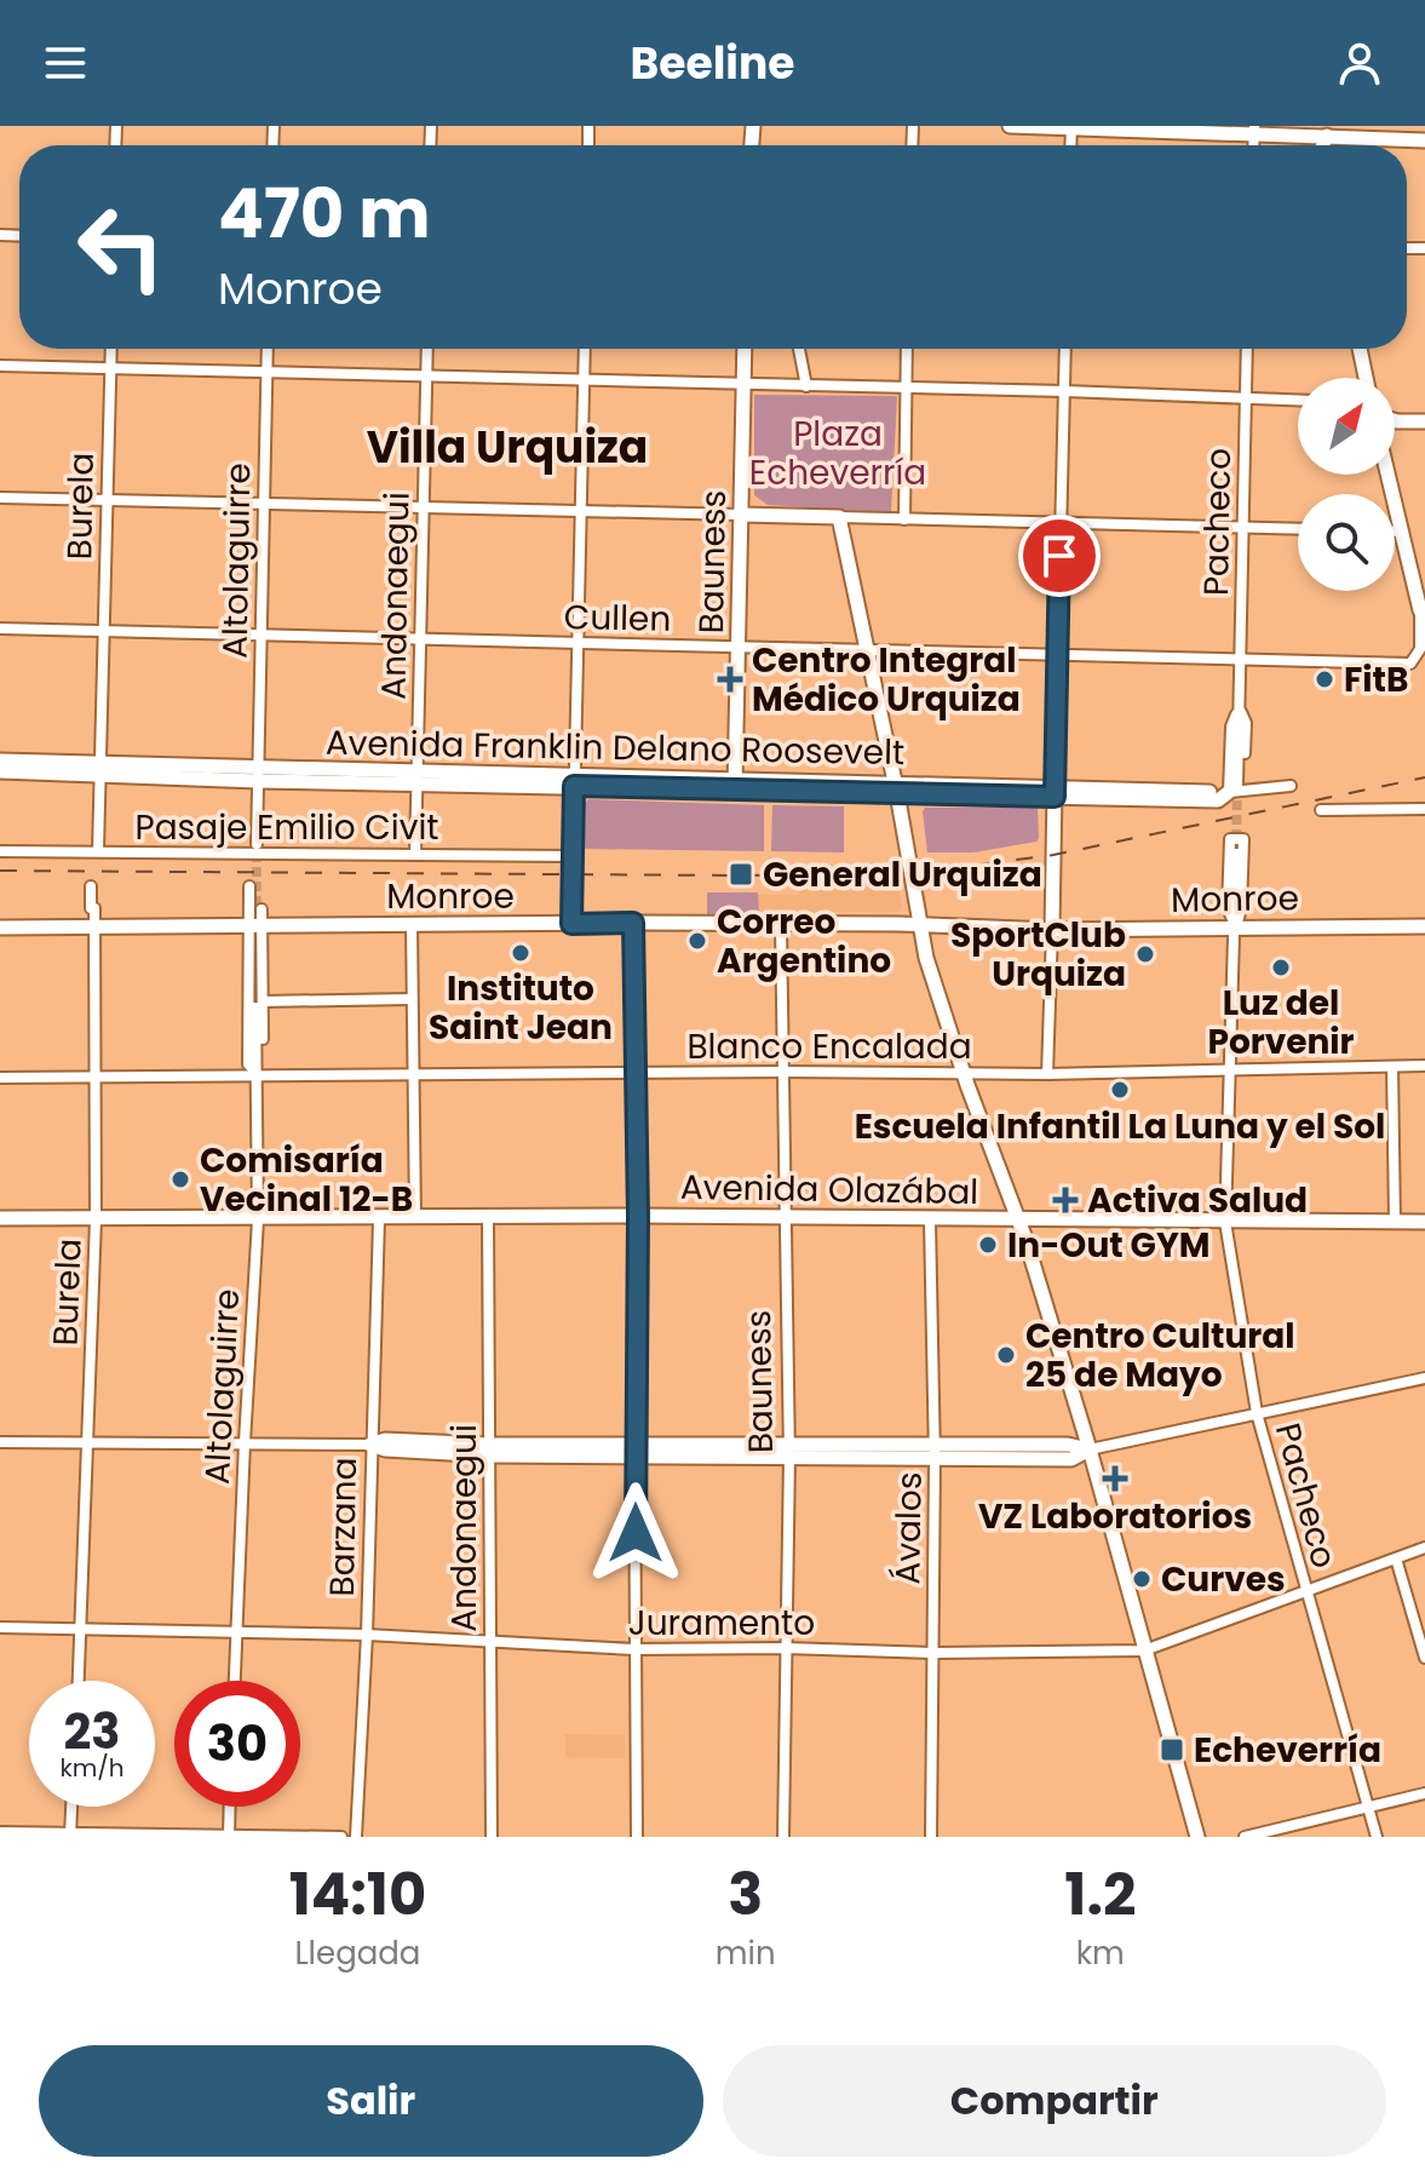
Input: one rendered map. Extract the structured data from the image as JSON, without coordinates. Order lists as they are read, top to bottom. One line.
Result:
{"streets":{"main road":["Bauness","Avenida Franklin Delano Roosevelt","Monroe","Avenida Olazábal"],"street":["Burela","Pacheco","Altolaguirre","Andonaegui","Cullen","Pasaje Emilio Civit","Blanco Encalada","Barzana","Ávalos","Juramento"]},"crossings":[["Burela","Cullen"],["Burela","Avenida Franklin Delano Roosevelt"],["Burela","Pasaje Emilio Civit"],["Burela","Monroe"],["Burela","Blanco Encalada"],["Burela","Avenida Olazábal"],["Burela","Juramento"],["Pacheco","Cullen"],["Pacheco","Avenida Franklin Delano Roosevelt"],["Pacheco","Monroe"],["Pacheco","Blanco Encalada"],["Pacheco","Avenida Olazábal"],["Pacheco","Juramento"],["Altolaguirre","Cullen"],["Altolaguirre","Avenida Franklin Delano Roosevelt"],["Altolaguirre","Pasaje Emilio Civit"],["Altolaguirre","Monroe"],["Altolaguirre","Blanco Encalada"],["Altolaguirre","Avenida Olazábal"],["Altolaguirre","Juramento"],["Bauness","Cullen"],["Bauness","Avenida Franklin Delano Roosevelt"],["Bauness","Monroe"],["Bauness","Blanco Encalada"],["Bauness","Avenida Olazábal"],["Bauness","Juramento"],["Andonaegui","Cullen"],["Andonaegui","Avenida Franklin Delano Roosevelt"],["Andonaegui","Pasaje Emilio Civit"],["Andonaegui","Avenida Olazábal"],["Andonaegui","Juramento"],["Avenida Olazábal","Barzana"],["Avenida Olazábal","Ávalos"],["Barzana","Juramento"],["Ávalos","Juramento"]],"districts":["Villa Urquiza"],"parks":["Plaza Echeverría"],"places":{"health":["Centro Integral Médico Urquiza","Activa Salud","VZ Laboratorios"],"other":["FitB","Correo Argentino","Instituto Saint Jean","SportClub Urquiza","Luz del Porvenir","Escuela Infantil La Luna y el Sol","Comisaría Vecinal 12-B","In-Out GYM","Centro Cultural 25 de Mayo","Curves"],"transit":["General Urquiza","Echeverría"]},"north":"top right","page":{"header":"Beeline","turn":["470 m","Monroe"],"speed":"23 km/h","limit":"30","eta":["14:10","Llegada","3","min","1.2","km"],"buttons":["Salir","Compartir"]}}
